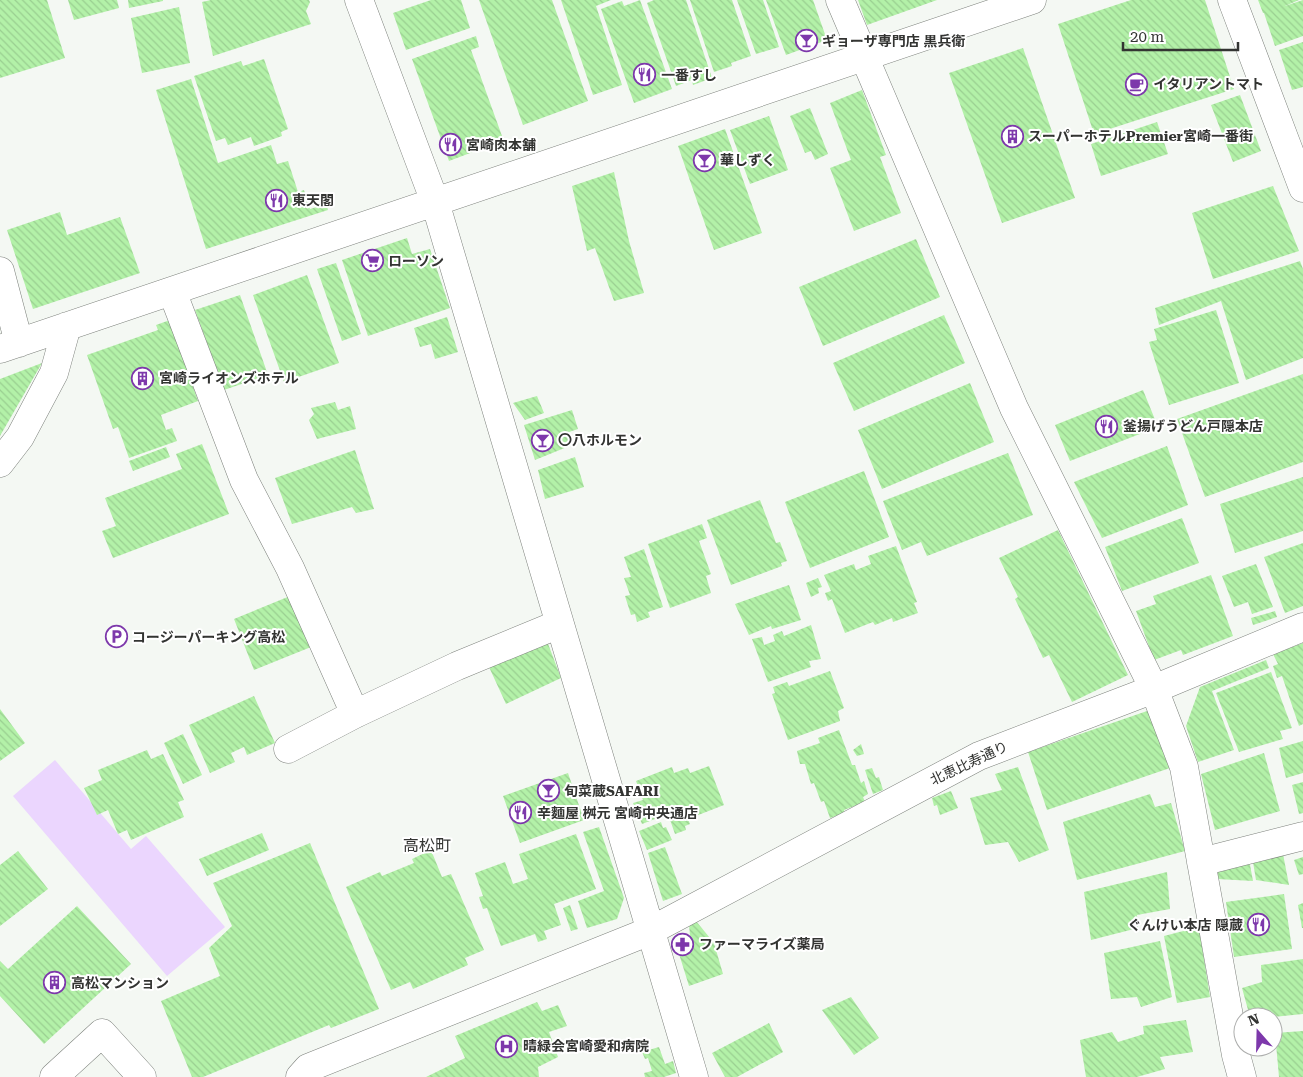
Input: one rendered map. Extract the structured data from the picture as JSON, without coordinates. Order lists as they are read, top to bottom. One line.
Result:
{"streets":{"street":["北恵比寿通り"]},"districts":["高松町"],"places":{"bar":["ギョーザ専門店 黒兵衛","華しずく","〇八ホルモン","旬菜蔵SAFARI"],"restaurant":["一番すし","宮崎肉本舗","東天閣","釜揚げうどん戸隠本店","辛麵屋 桝元 宮崎中央通店","ぐんけい本店 隠蔵"],"cafe":["イタリアントマト"],"building":["スーパーホテルPremier宮崎一番街","宮崎ライオンズホテル","高松マンション"],"supermarket":["ローソン"],"parking":["コージーパーキング高松"],"pharmacy":["ファーマライズ薬局"],"hospital":["晴緑会宮崎愛和病院"]},"scale_bar":"20 m","north":"top"}
